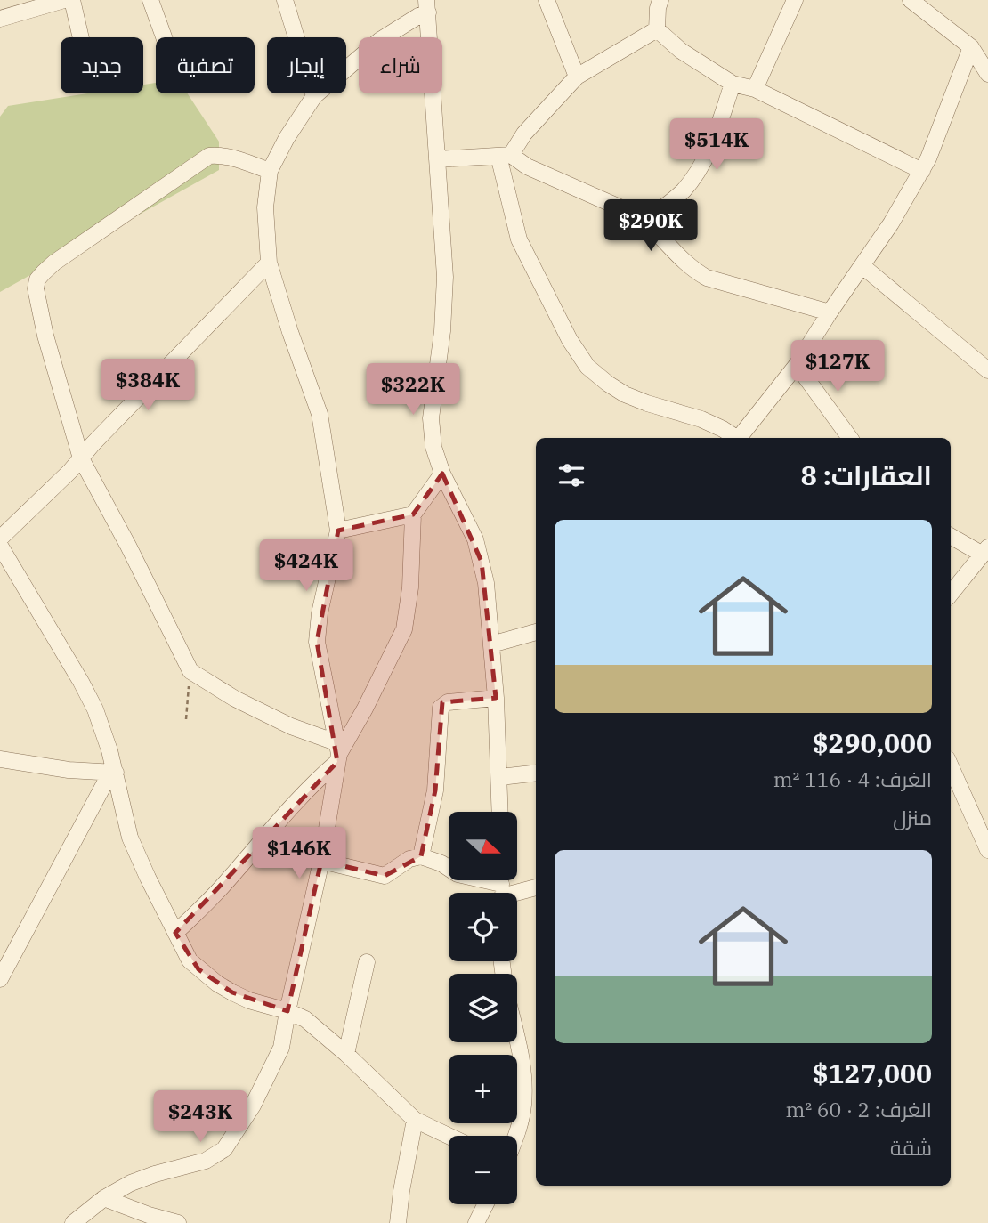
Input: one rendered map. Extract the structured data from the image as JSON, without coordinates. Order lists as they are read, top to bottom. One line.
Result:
{"north":"right","page":{"chip":["شراء","إيجار","تصفية","جديد"],"price":["$514K","$290K","$127K","$384K","$322K","$424K","$146K","$243K"],"heading":"العقارات: 8","list":[{"name":"$290,000","note":"الغرف: 4 · 116 m² · منزل"},{"name":"$127,000","note":"الغرف: 2 · 60 m² · شقة"}],"map_buttons":["+","−"]}}
